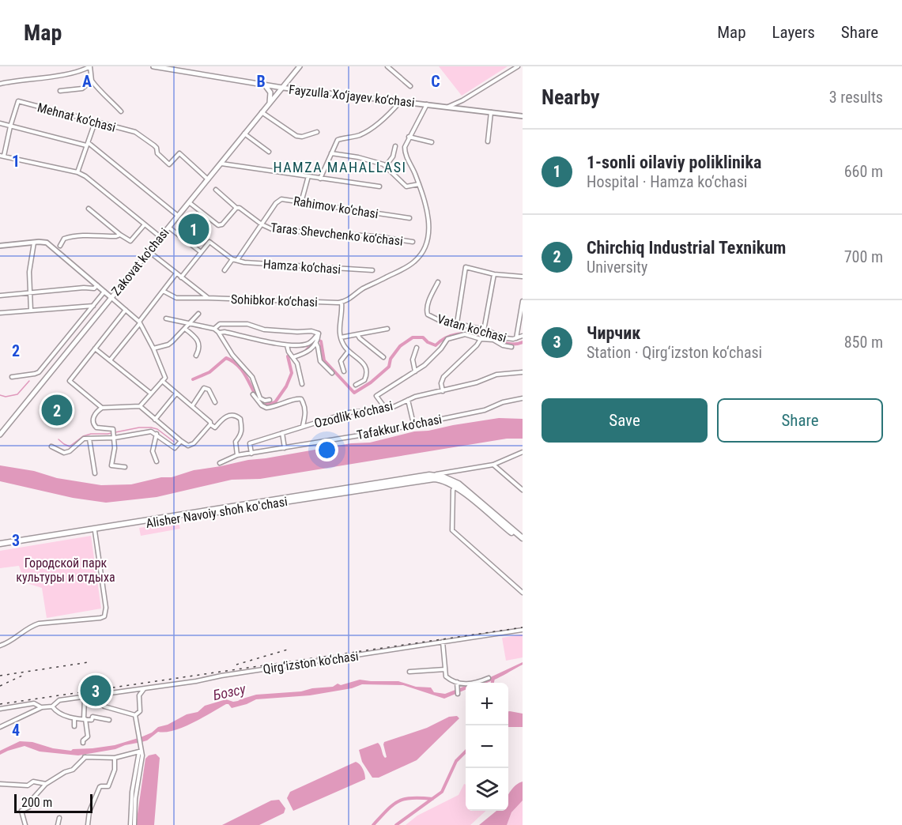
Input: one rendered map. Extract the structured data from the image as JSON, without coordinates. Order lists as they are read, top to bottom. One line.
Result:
{"streets":{"main road":["Fayzulla Xo‘jayev ko‘chasi","Zakovat ko'chasi","Alisher Navoiy shoh koʻchasi"],"street":["Mehnat ko‘chasi","Rahimov ko‘chasi","Taras Shevchenko ko‘chasi","Hamza ko‘chasi","Sohibkor ko‘chasi","Vatan ko'chasi","Ozodlik ko‘chasi","Tafakkur ko‘chasi","Qirg‘izston ko‘chasi"]},"crossings":[["Fayzulla Xo‘jayev ko‘chasi","Zakovat ko'chasi"],["Mehnat ko‘chasi","Zakovat ko'chasi"],["Rahimov ko‘chasi","Taras Shevchenko ko‘chasi"],["Rahimov ko‘chasi","Hamza ko‘chasi"],["Ozodlik ko‘chasi","Tafakkur ko‘chasi"]],"districts":["HAMZA MAHALLASI"],"water":["Бозсу"],"parks":["Городской парк культуры и отдыха"],"scale_bar":"200 m","page":{"header":"Map","nav":["Map","Layers","Share"],"heading":["Nearby","3 results"],"list":[{"mark":"1","name":"1-sonli oilaviy poliklinika","note":"Hospital · Hamza ko‘chasi","value":"660 m"},{"mark":"2","name":"Chirchiq Industrial Texnikum","note":"University","value":"700 m"},{"mark":"3","name":"Чирчик","note":"Station · Qirg‘izston ko‘chasi","value":"850 m"}],"pins":["1","2","3"],"buttons":["Save","Share"],"map_buttons":["+","−"],"scale":"200 m"},"grid":{"columns":["A","B","C"],"rows":["1","2","3","4"]}}
